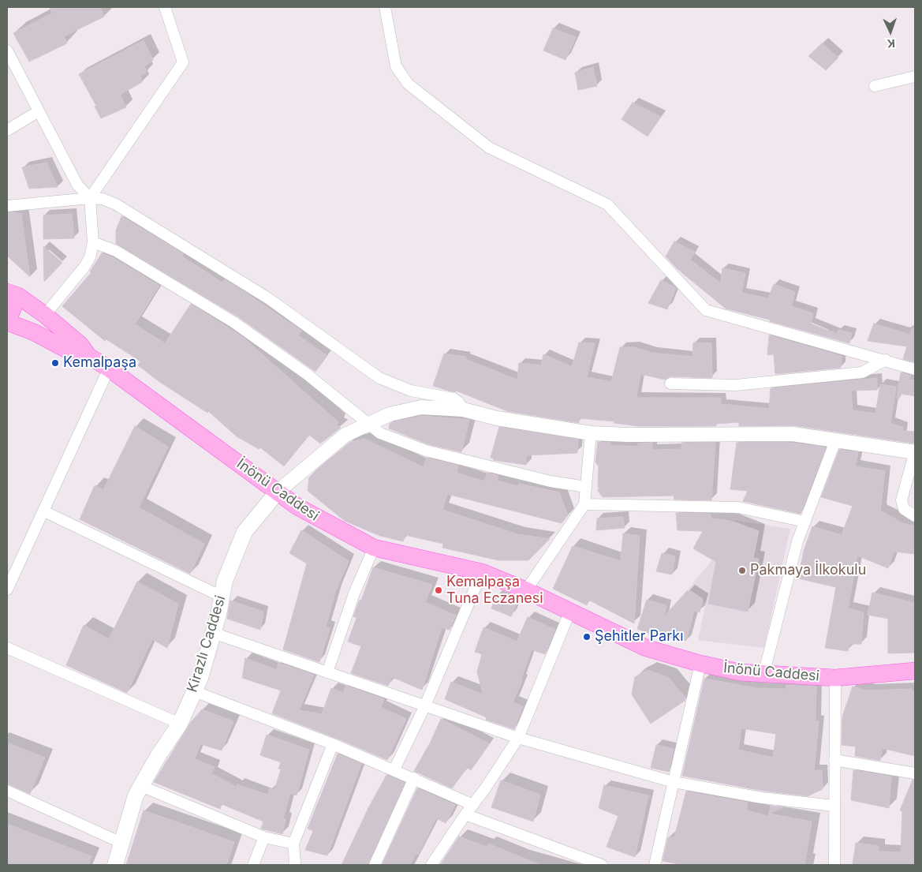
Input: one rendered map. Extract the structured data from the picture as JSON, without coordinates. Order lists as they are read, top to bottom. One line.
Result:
{"streets":{"main road":["İnönü Caddesi","Kirazlı Caddesi"]},"crossings":[["İnönü Caddesi","Kirazlı Caddesi"]],"places":["Kemalpaşa","Pakmaya İlkokulu","Kemalpaşa Tuna Eczanesi","Şehitler Parkı"],"north":"bottom"}
